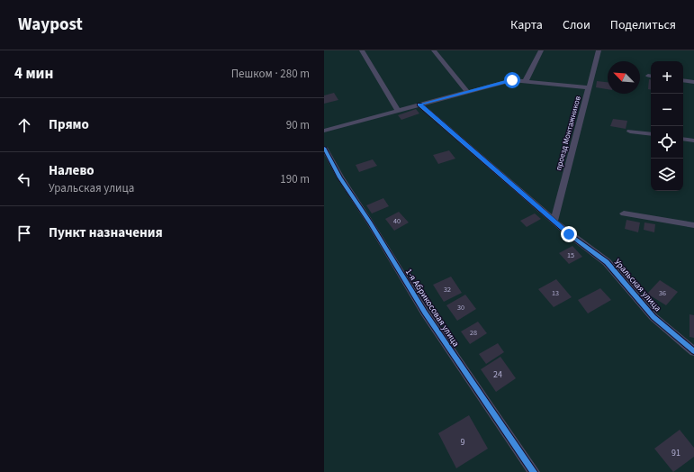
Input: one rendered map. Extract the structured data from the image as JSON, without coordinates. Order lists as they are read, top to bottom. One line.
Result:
{"streets":{"street":["проезд Монтажников","Уральская улица","1-я Абрикосовая улица"]},"crossings":[["проезд Монтажников","Уральская улица"]],"house_numbers":["40","15","32","13","36","30","28","24","9","91"],"north":"top left","page":{"header":"Waypost","nav":["Карта","Слои","Поделиться"],"heading":["4 мин","Пешком · 280 m"],"map_buttons":["+","−"],"list":[["Прямо","90 m"],["Налево","Уральская улица","190 m"],"Пункт назначения"]}}
